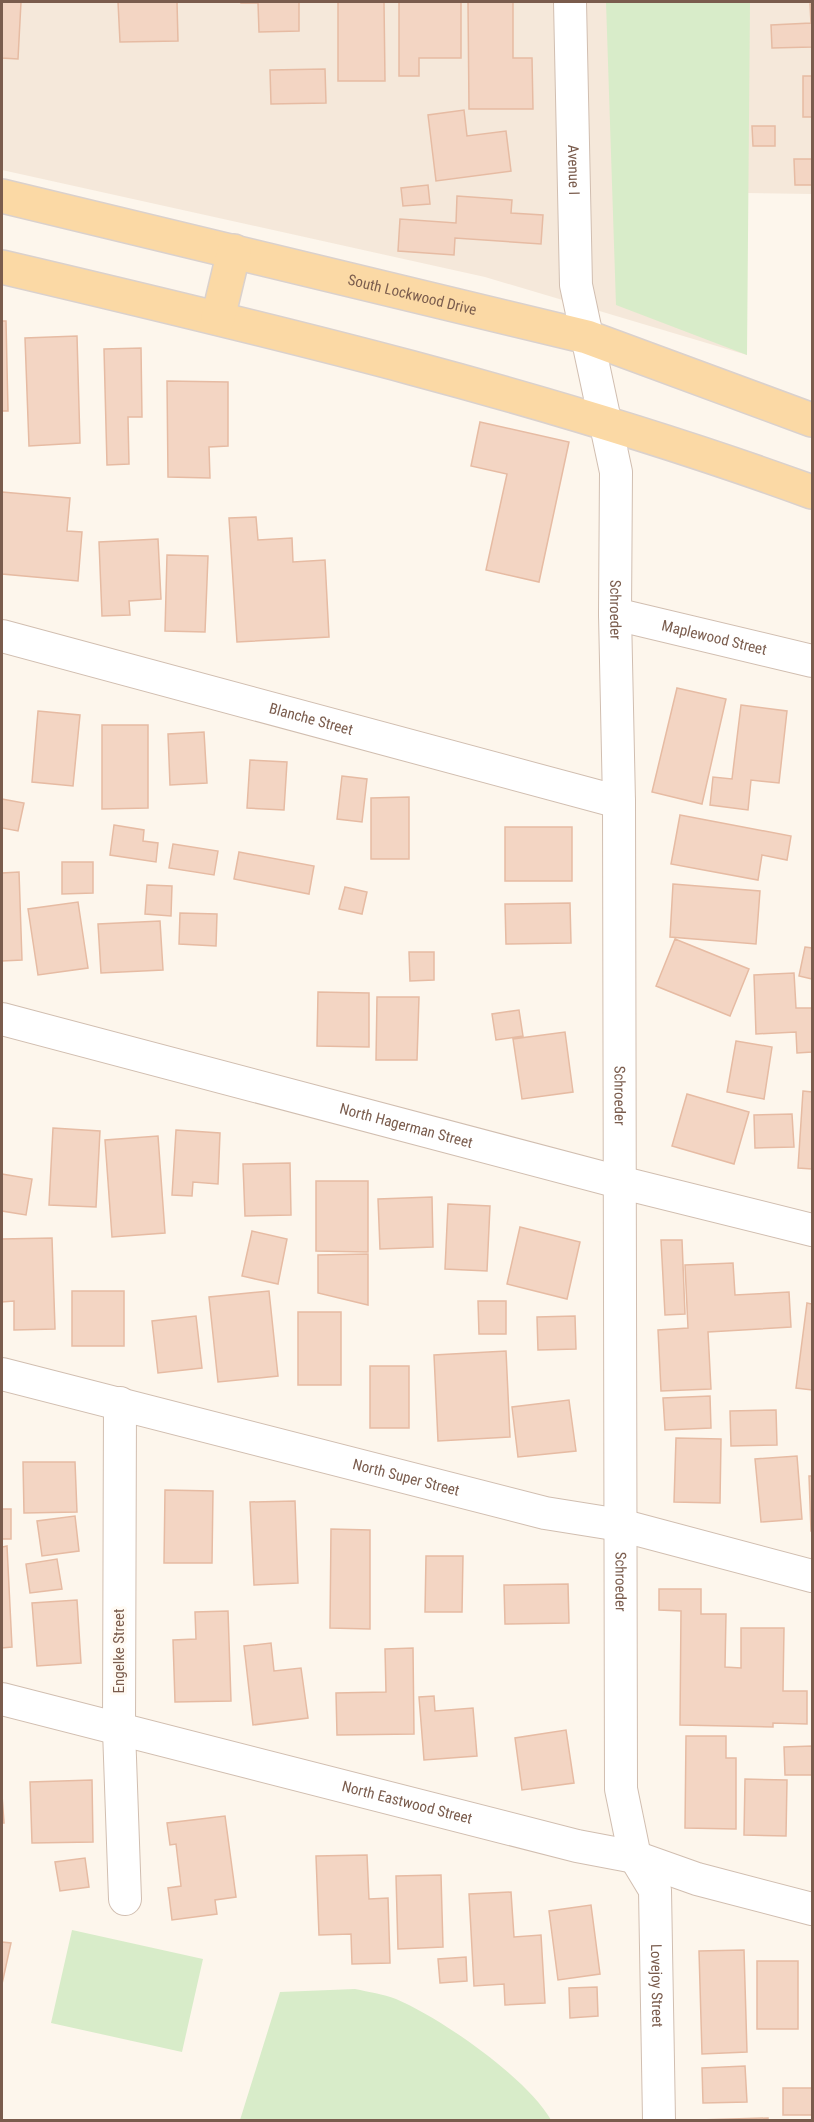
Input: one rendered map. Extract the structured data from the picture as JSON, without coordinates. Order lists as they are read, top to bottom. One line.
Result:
{"streets":{"main road":["South Lockwood Drive"],"street":["Avenue I","Schroeder","Maplewood Street","Blanche Street","North Hagerman Street","North Super Street","Engelke Street","North Eastwood Street","Lovejoy Street"]},"crossings":[["Avenue I","South Lockwood Drive"],["Avenue I","Schroeder"],["South Lockwood Drive","Schroeder"],["Schroeder","Maplewood Street"],["Schroeder","Blanche Street"],["Schroeder","North Hagerman Street"],["Schroeder","North Super Street"],["Schroeder","North Eastwood Street"],["Schroeder","Lovejoy Street"],["North Super Street","Engelke Street"],["Engelke Street","North Eastwood Street"],["North Eastwood Street","Lovejoy Street"]]}
